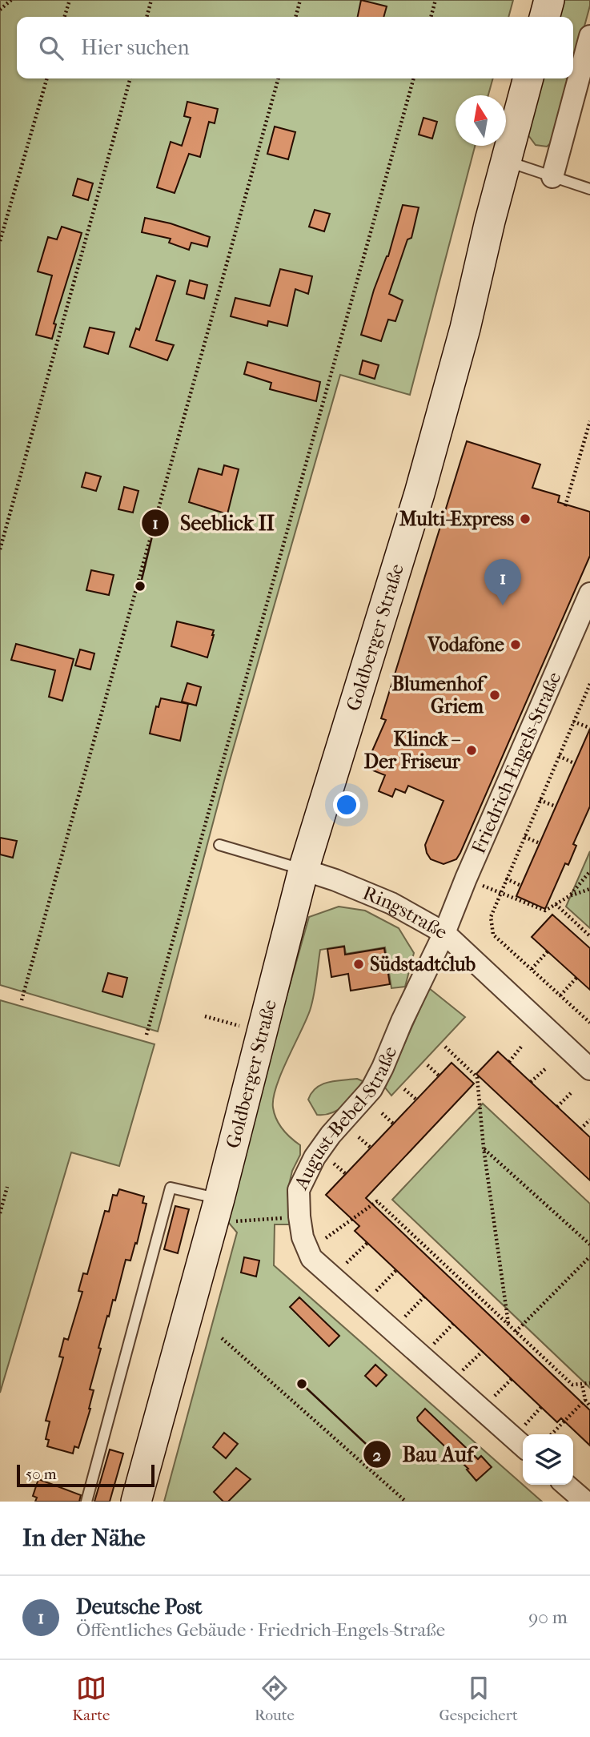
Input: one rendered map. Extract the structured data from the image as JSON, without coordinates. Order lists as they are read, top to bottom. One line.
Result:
{"streets":{"main road":["Goldberger Straße"],"street":["Friedrich-Engels-Straße","Ringstraße","August-Bebel-Straße"]},"crossings":[["Goldberger Straße","Ringstraße"],["Friedrich-Engels-Straße","Ringstraße"],["Friedrich-Engels-Straße","August-Bebel-Straße"],["Ringstraße","August-Bebel-Straße"]],"places":["Multi-Express","Seeblick II","Vodafone","Blumenhof Griem","Klinck – Der Friseur","Südstadtclub","Bau Auf"],"scale_bar":"50 m","north":"top","page":{"search":"Hier suchen","pins":"1","scale":"50 m","heading":"In der Nähe","list":[{"mark":"1","name":"Deutsche Post","note":"Öffentliches Gebäude · Friedrich-Engels-Straße","value":"90 m"}],"nav":["Karte","Route","Gespeichert"]}}
